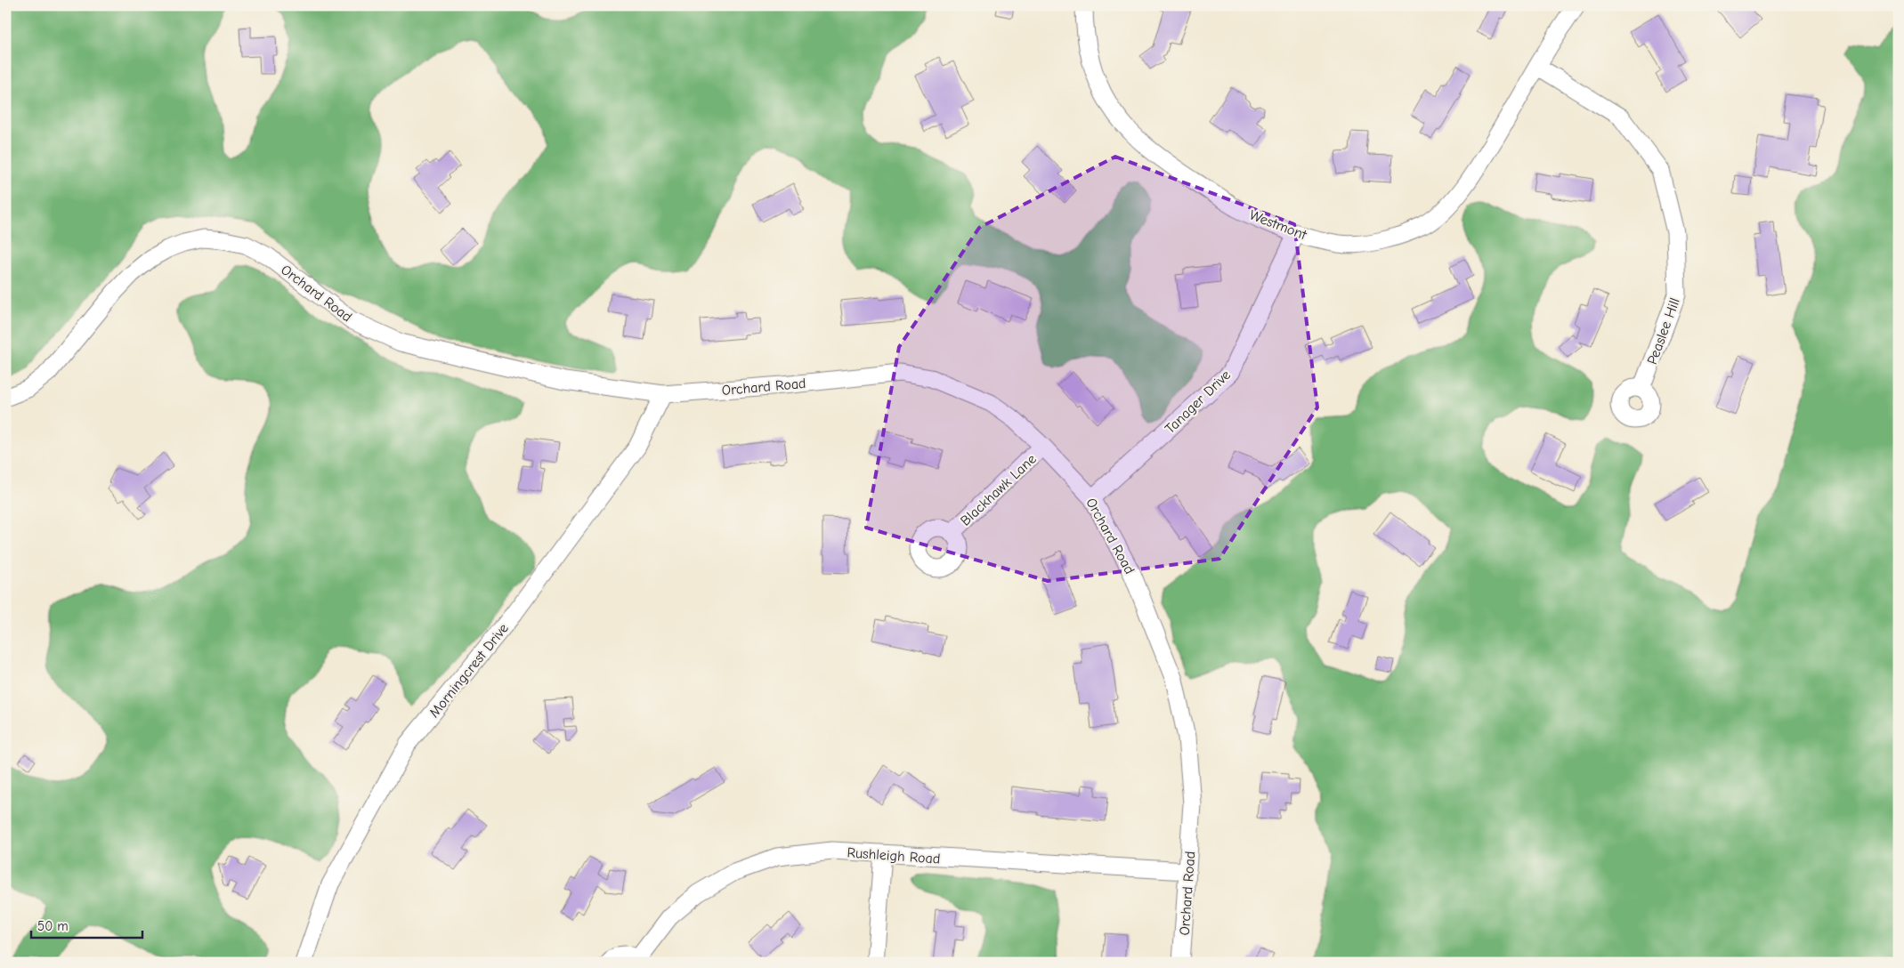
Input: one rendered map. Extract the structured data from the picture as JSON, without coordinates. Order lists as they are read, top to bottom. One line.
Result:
{"streets":{"street":["Westmont","Orchard Road","Peaslee Hill","Tanager Drive","Blackhawk Lane","Morningcrest Drive","Rushleigh Road"]},"crossings":[["Westmont","Peaslee Hill"],["Westmont","Tanager Drive"],["Orchard Road","Tanager Drive"],["Orchard Road","Blackhawk Lane"],["Orchard Road","Morningcrest Drive"],["Orchard Road","Rushleigh Road"]],"scale_bar":"50 m"}
